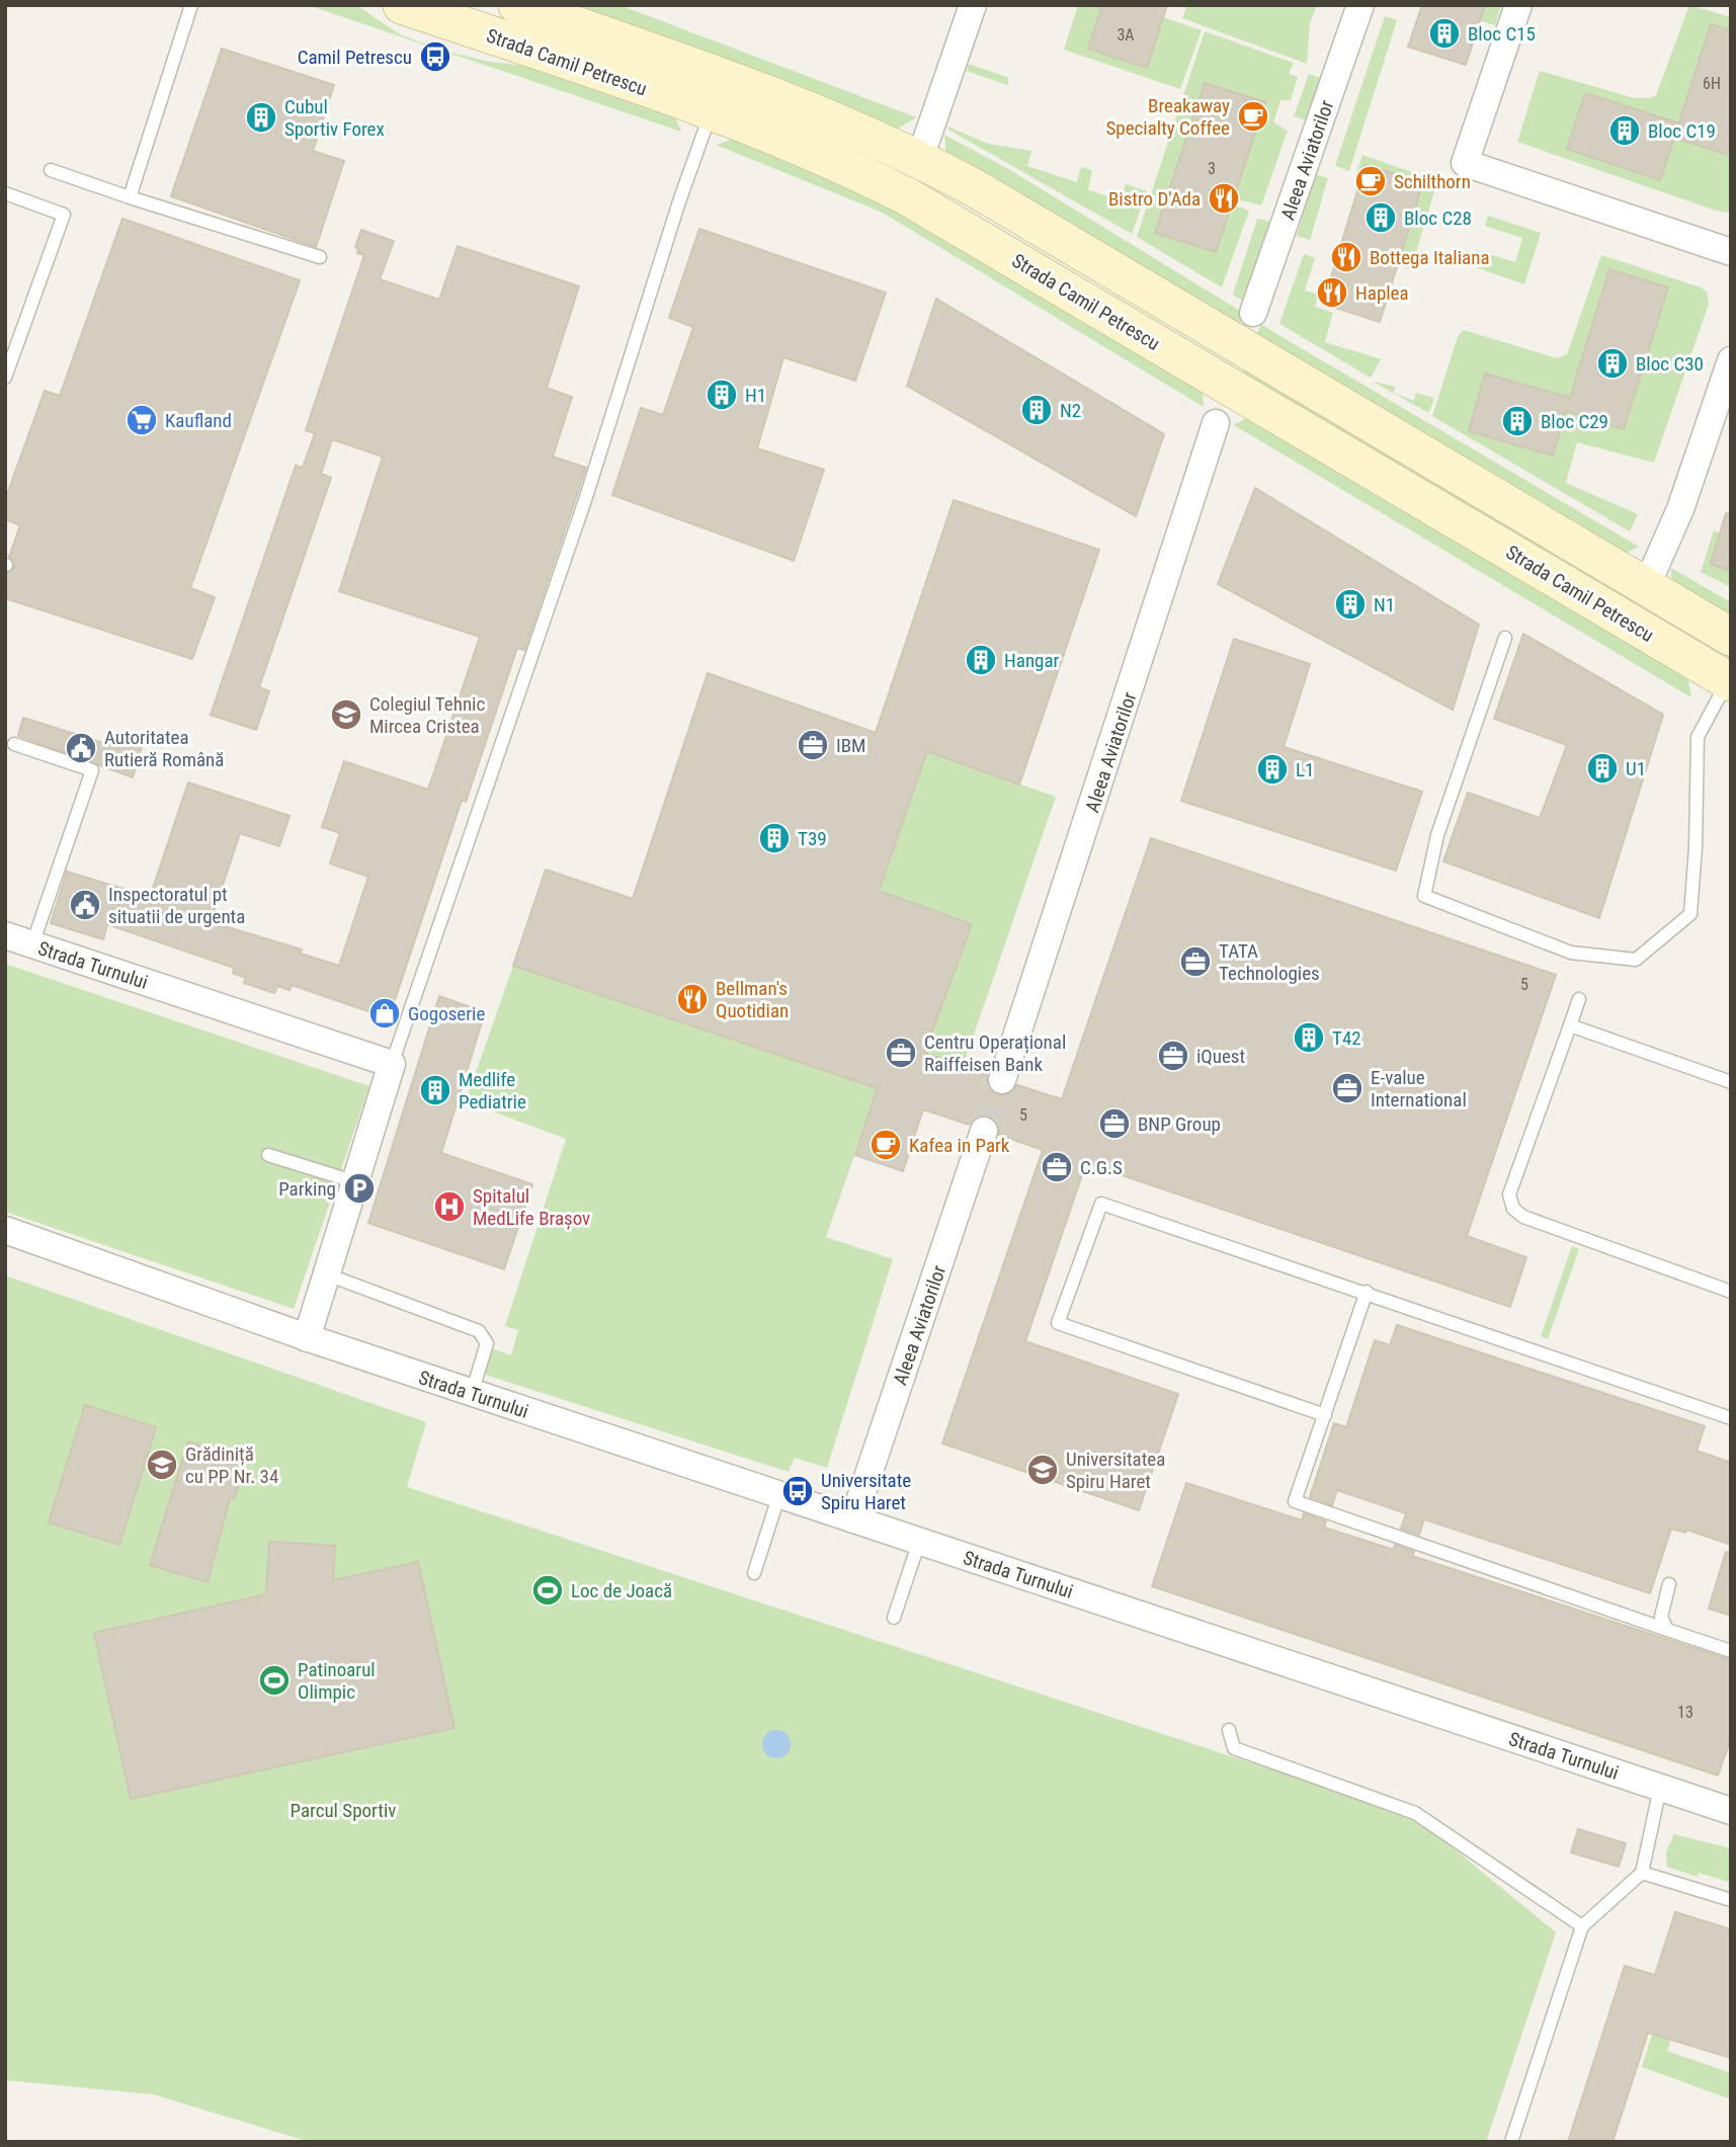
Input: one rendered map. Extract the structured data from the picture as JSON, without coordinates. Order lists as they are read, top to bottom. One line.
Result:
{"streets":{"street":["Strada Camil Petrescu","Aleea Aviatorilor","Strada Turnului"]},"crossings":[["Aleea Aviatorilor","Strada Turnului"]],"parks":["Parcul Sportiv"],"places":{"building":["Bloc C15","Cubul Sportiv Forex","Bloc C19","Bloc C28","Bloc C30","H1","N2","Bloc C29","N1","Hangar","U1","L1","T39","T42","Medlife Pediatrie"],"bus stop":["Camil Petrescu","Universitate Spiru Haret"],"cafe":["Breakaway Specialty Coffee","Schilthorn","Kafea in Park"],"restaurant":["Bistro D'Ada","Bottega Italiana","Haplea","Bellman's Quotidian"],"supermarket":["Kaufland"],"school or university":["Colegiul Tehnic Mircea Cristea","Grădiniță cu PP Nr. 34","Universitatea Spiru Haret"],"office":["IBM","TATA Technologies","Centru Operațional Raiffeisen Bank","iQuest","E-value International","BNP Group","C.G.S"],"public building":["Autoritatea Rutieră Română","Inspectoratul pt situatii de urgenta"],"shop":["Gogoserie"],"parking":["Parking"],"hospital":["Spitalul MedLife Brașov"],"sports":["Loc de Joacă","Patinoarul Olimpic"]},"house_numbers":["3A","6H","3","5","5","13"]}
